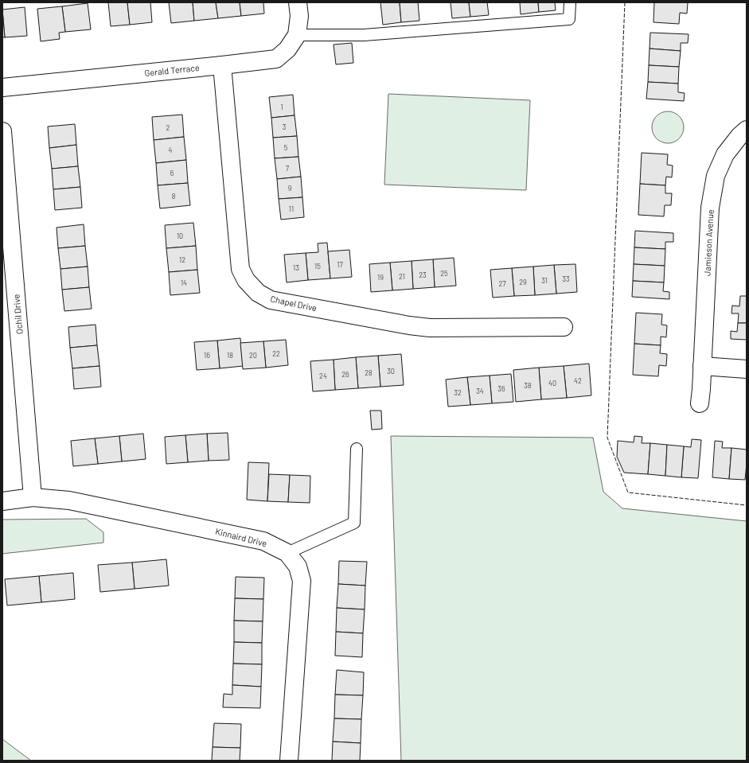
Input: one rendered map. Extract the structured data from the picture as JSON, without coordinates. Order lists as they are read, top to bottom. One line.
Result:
{"streets":{"street":["Gerald Terrace","Jamieson Avenue","Chapel Drive","Ochil Drive","Kinnaird Drive"]},"crossings":[["Gerald Terrace","Chapel Drive"],["Ochil Drive","Kinnaird Drive"]],"house_numbers":["1","3","2","5","4","7","6","9","8","11","10","12","17","15","13","25","23","21","19","33","31","29","14","27","22","16","18","20","30","28","26","24","42","40","38","36","34","32"]}
